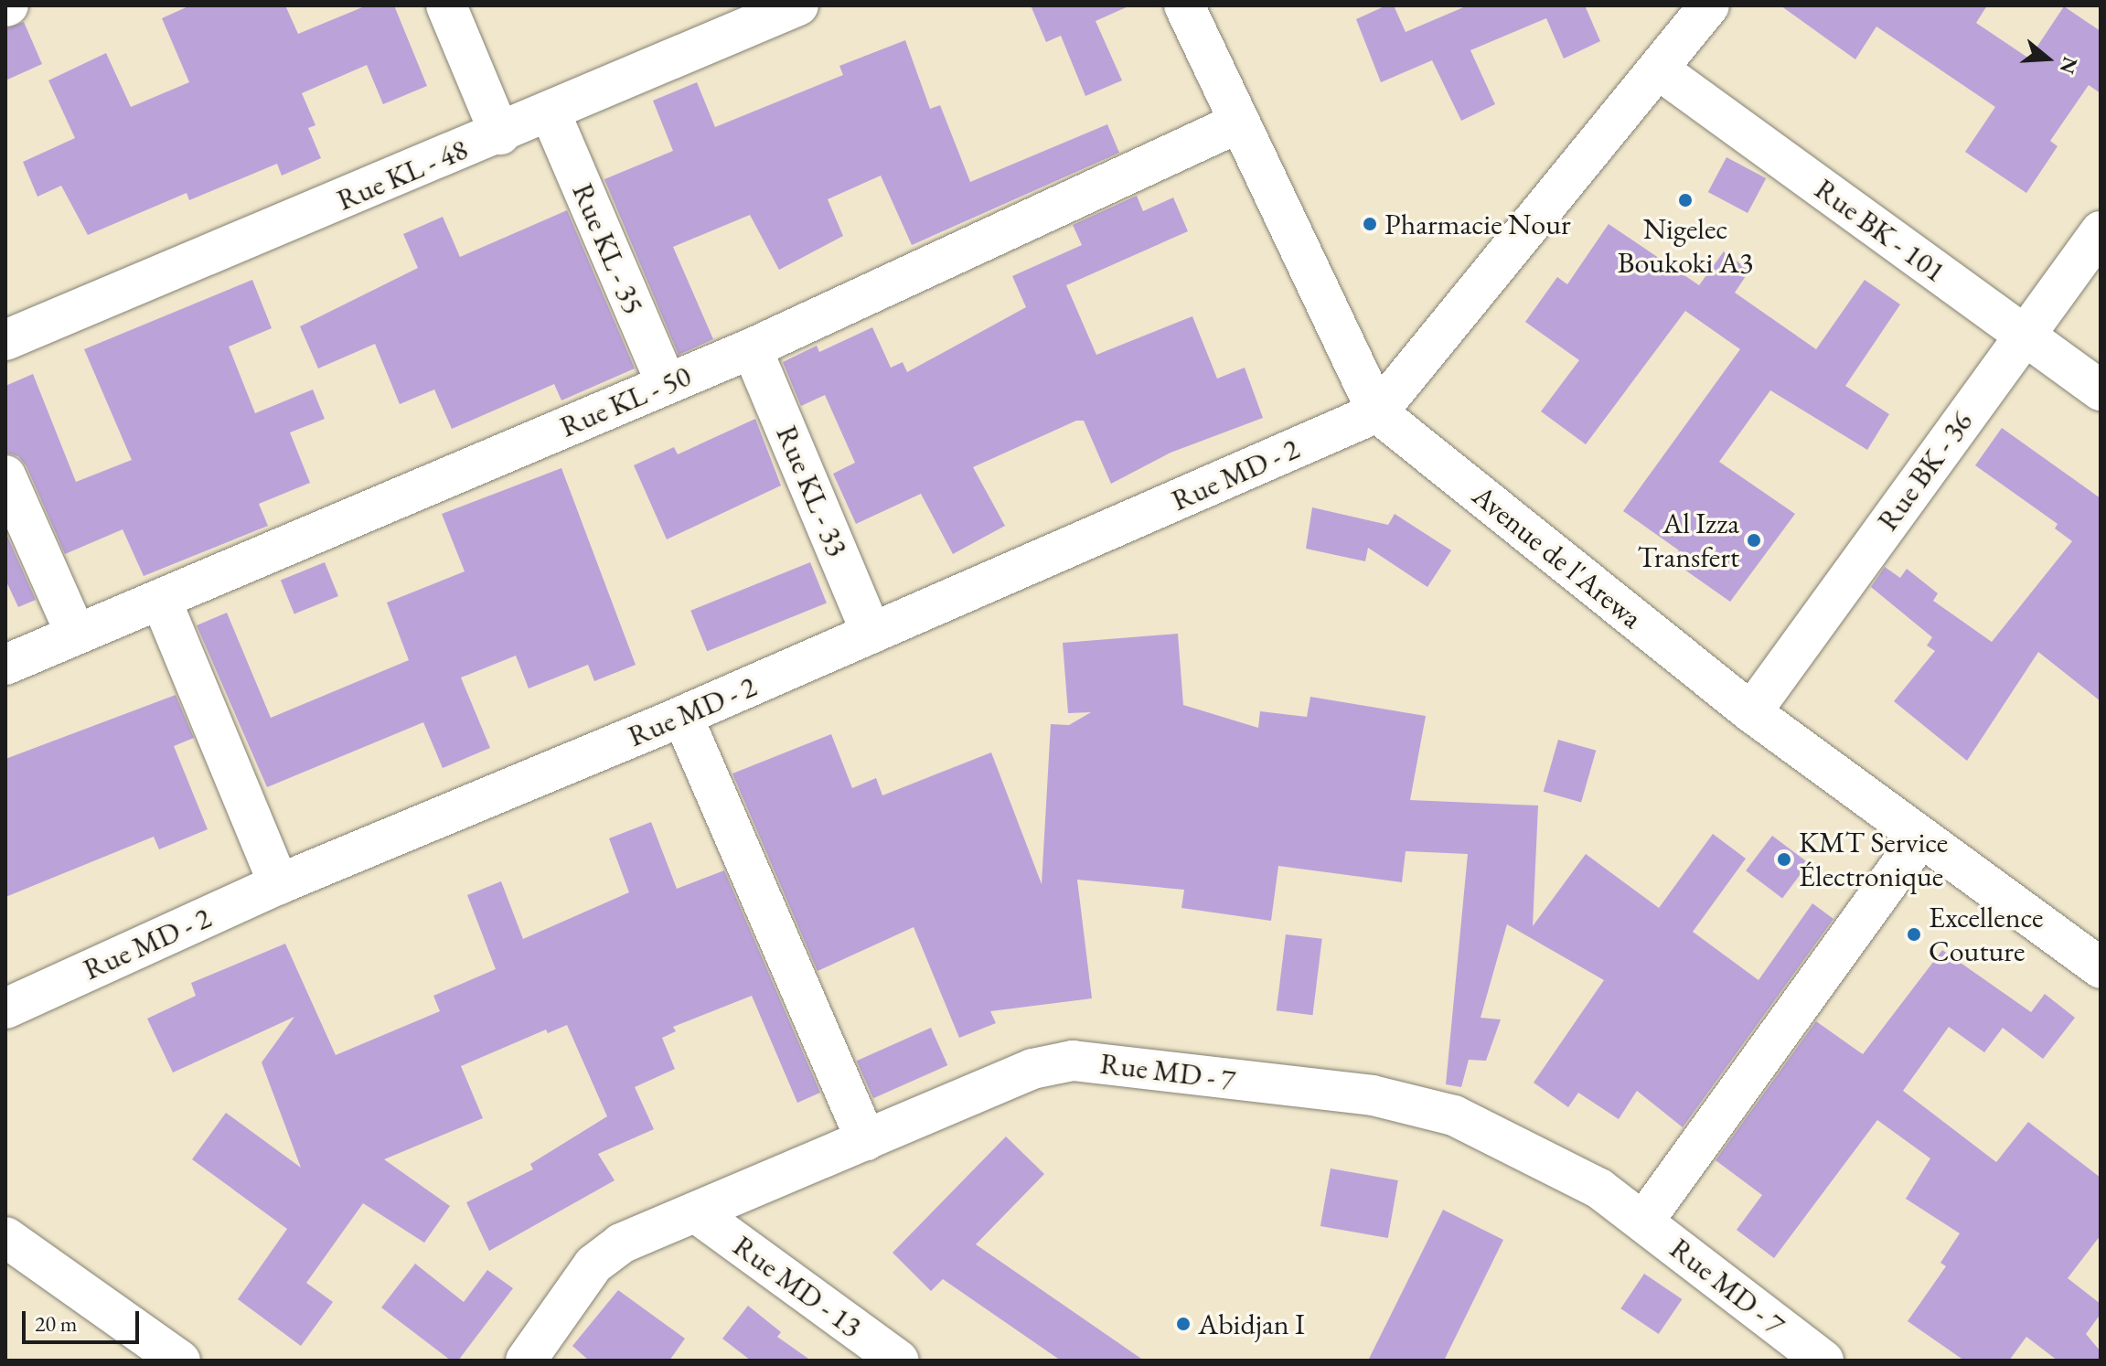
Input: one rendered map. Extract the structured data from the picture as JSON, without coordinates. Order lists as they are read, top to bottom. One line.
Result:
{"streets":{"street":["Rue KL - 48","Rue BK - 101","Rue KL - 35","Rue KL - 50","Rue BK - 36","Rue MD - 2","Rue KL - 33","Avenue de l'Arewa","Rue MD - 7","Rue MD - 13"]},"crossings":[["Rue KL - 48","Rue KL - 35"],["Rue BK - 101","Rue BK - 36"],["Rue KL - 35","Rue KL - 50"],["Rue KL - 50","Rue KL - 33"],["Rue KL - 50","Avenue de l'Arewa"],["Rue BK - 36","Avenue de l'Arewa"],["Rue MD - 2","Rue KL - 33"],["Rue MD - 2","Avenue de l'Arewa"],["Rue MD - 7","Rue MD - 13"]],"places":["Nigelec Boukoki A3","Pharmacie Nour","Al Izza Transfert","KMT Service Électronique","Excellence Couture","Abidjan I"],"scale_bar":"20 m","north":"right"}
